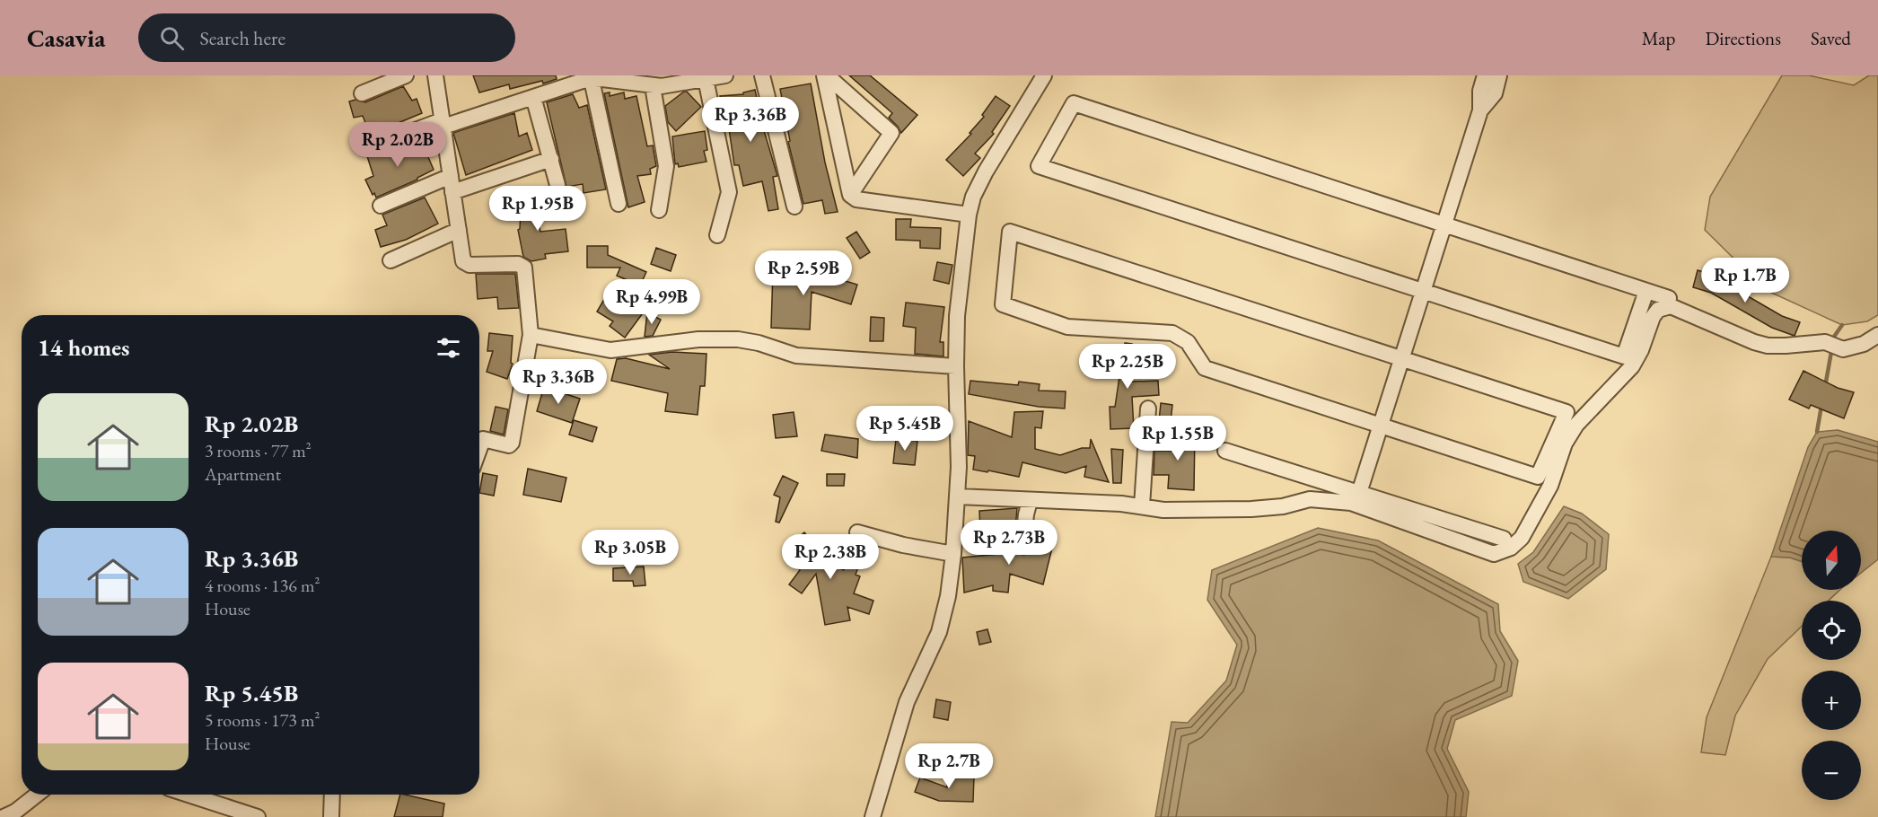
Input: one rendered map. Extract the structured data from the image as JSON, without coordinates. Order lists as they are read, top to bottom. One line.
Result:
{"north":"top","page":{"header":"Casavia","search":"Search here","nav":["Map","Directions","Saved"],"price":["Rp 3.36B","Rp 2.02B","Rp 1.95B","Rp 2.59B","Rp 1.7B","Rp 4.99B","Rp 2.25B","Rp 3.36B","Rp 5.45B","Rp 1.55B","Rp 2.73B","Rp 3.05B","Rp 2.38B","Rp 2.7B"],"heading":"14 homes","list":[{"name":"Rp 2.02B","note":"3 rooms · 77 m² · Apartment"},{"name":"Rp 3.36B","note":"4 rooms · 136 m² · House"},{"name":"Rp 5.45B","note":"5 rooms · 173 m² · House"}],"map_buttons":["+","−"]}}
